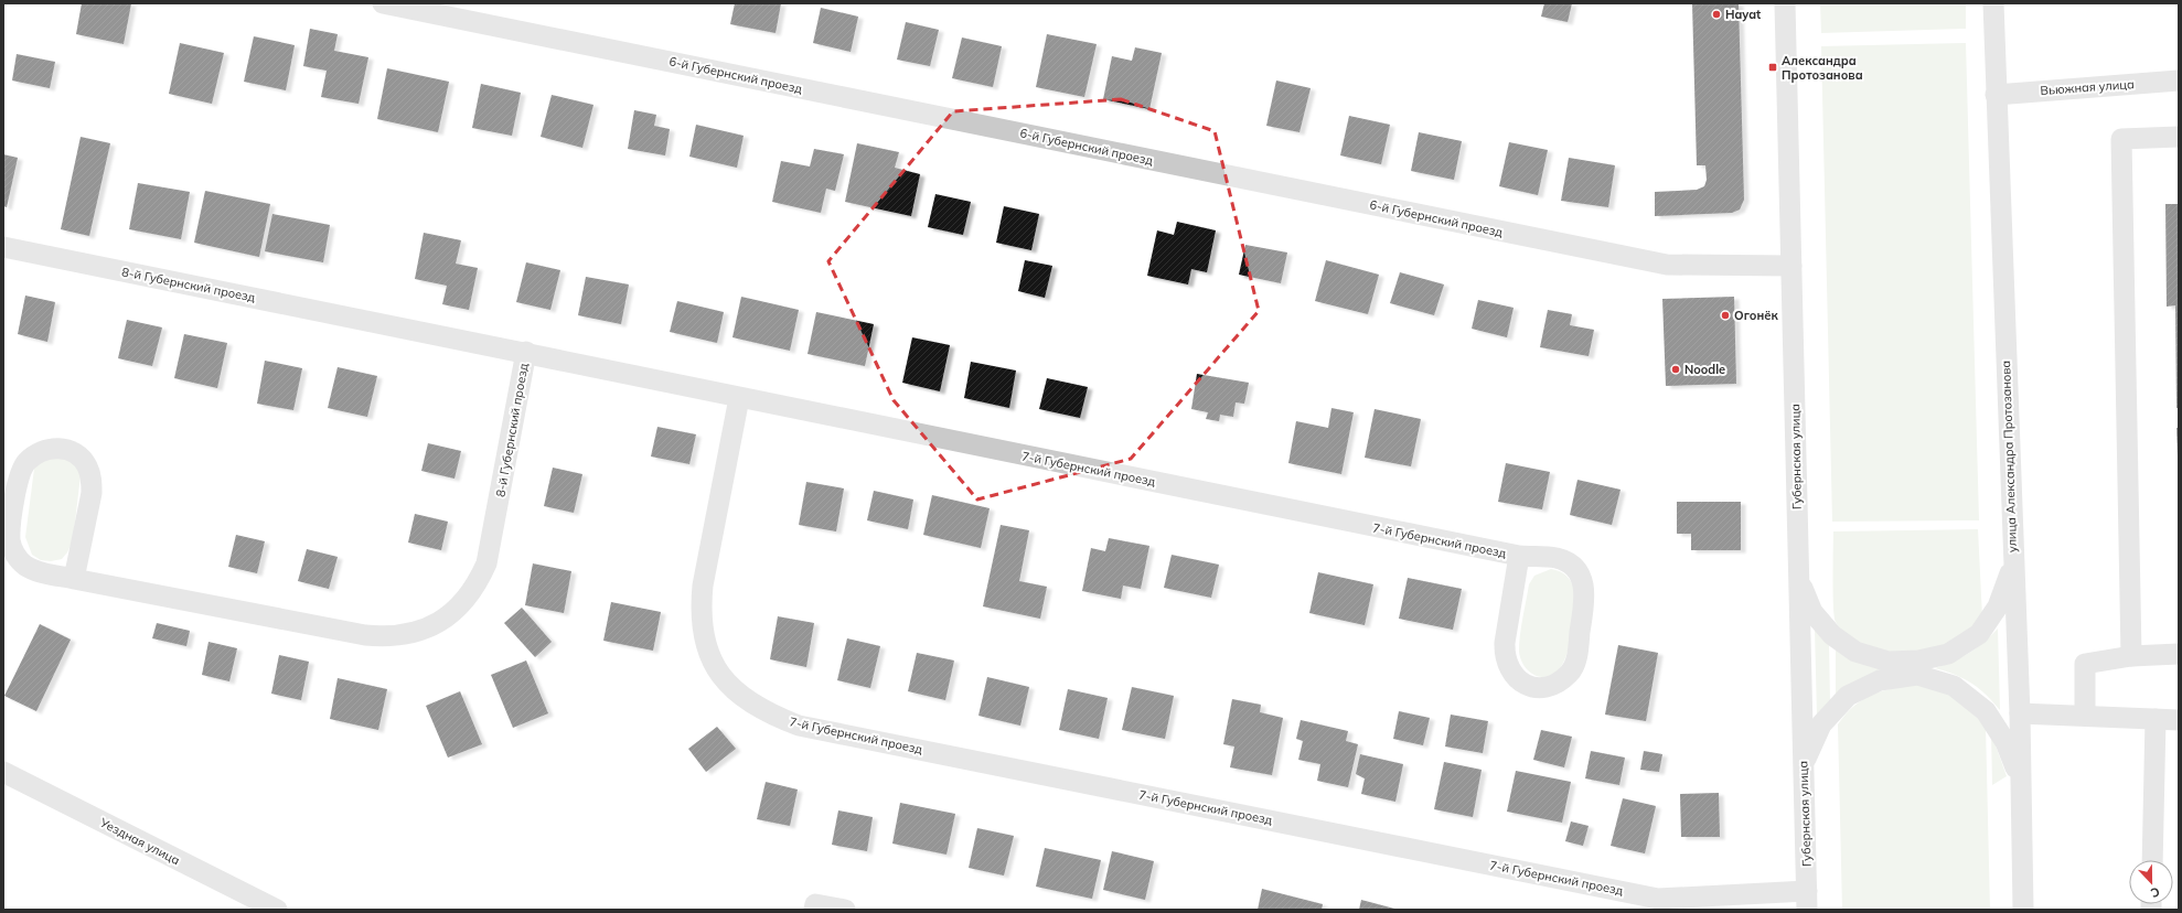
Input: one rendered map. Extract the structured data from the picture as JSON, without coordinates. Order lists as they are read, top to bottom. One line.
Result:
{"streets":{"street":["6-й Губернский проезд","Вьюжная улица","8-й Губернский проезд","Губернская улица","улица Александра Протозанова","7-й Губернский проезд","Уездная улица"]},"crossings":[["6-й Губернский проезд","Губернская улица"],["Вьюжная улица","улица Александра Протозанова"],["Губернская улица","7-й Губернский проезд"]],"places":{"other":["Hayat","Огонёк","Noodle"],"transit":["Александра Протозанова"]},"north":"bottom"}
